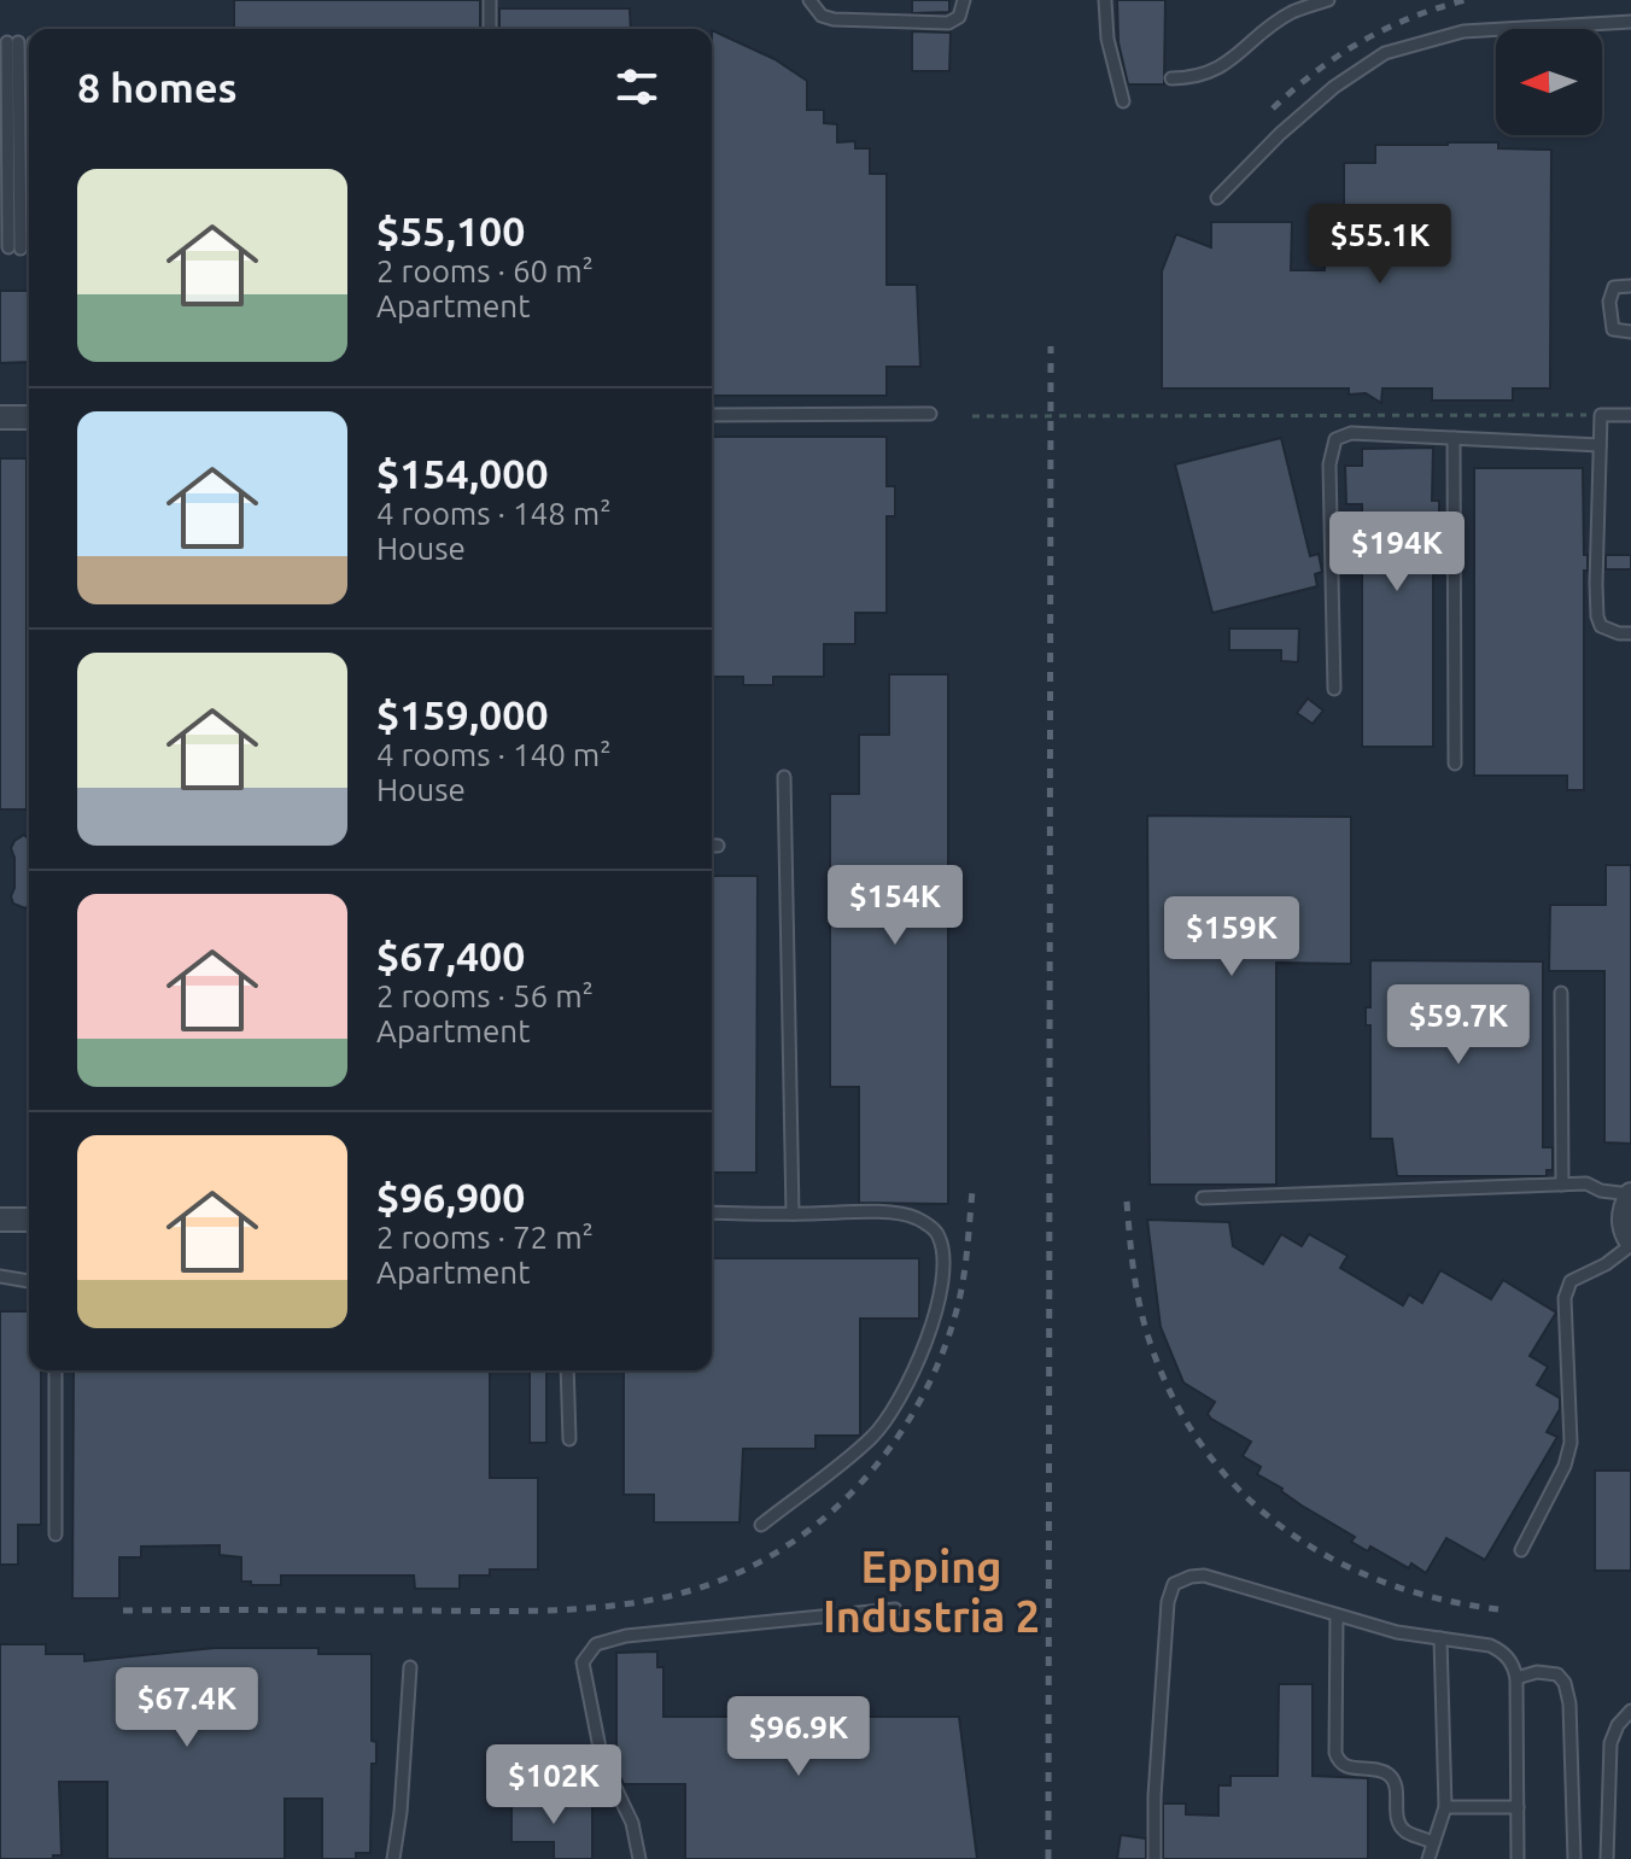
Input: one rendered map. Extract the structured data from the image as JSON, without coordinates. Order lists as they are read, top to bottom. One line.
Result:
{"districts":["Epping Industria 2"],"north":"left","page":{"heading":"8 homes","list":[{"name":"$55,100","note":"2 rooms · 60 m² · Apartment"},{"name":"$154,000","note":"4 rooms · 148 m² · House"},{"name":"$159,000","note":"4 rooms · 140 m² · House"},{"name":"$67,400","note":"2 rooms · 56 m² · Apartment"},{"name":"$96,900","note":"2 rooms · 72 m² · Apartment"}],"price":["$55.1K","$194K","$154K","$159K","$59.7K","$67.4K","$96.9K","$102K"]}}
